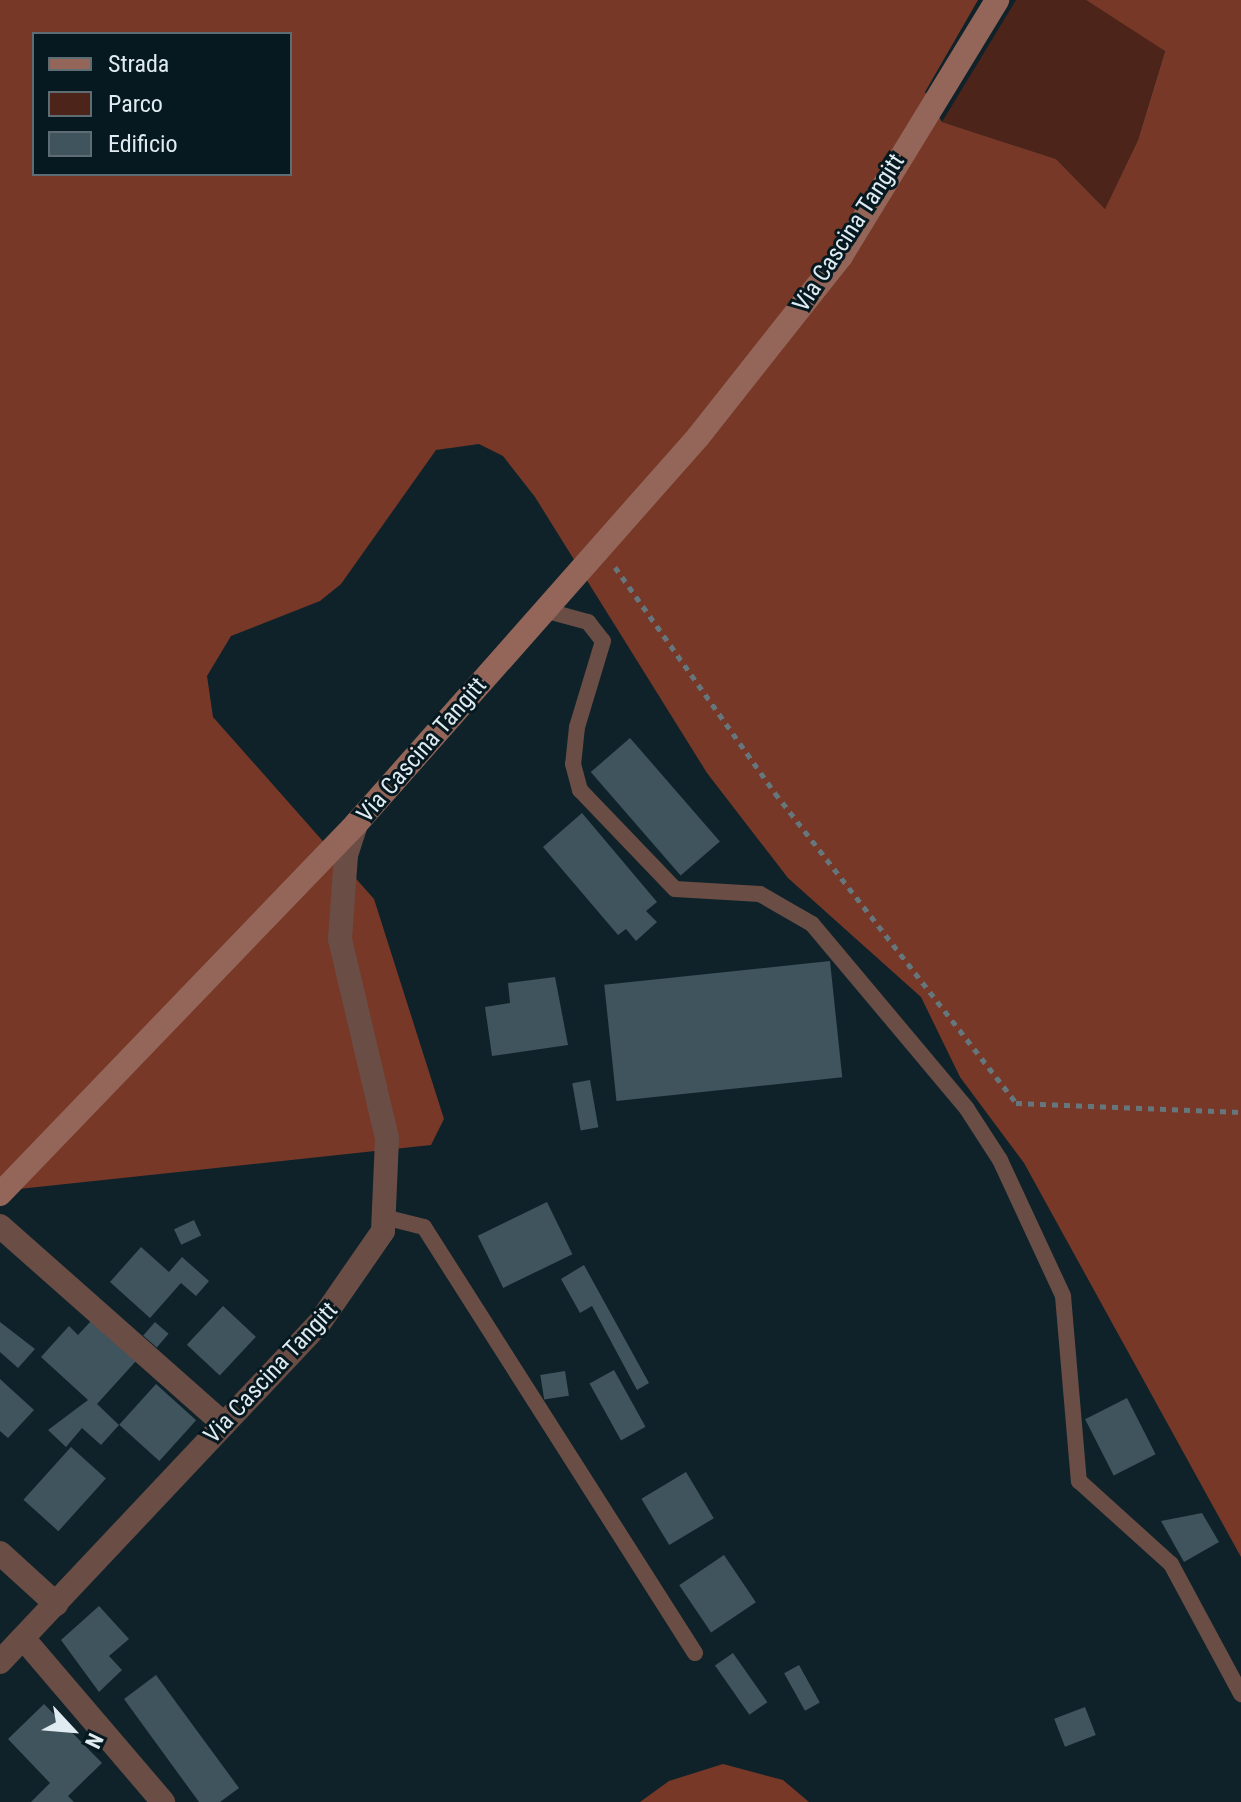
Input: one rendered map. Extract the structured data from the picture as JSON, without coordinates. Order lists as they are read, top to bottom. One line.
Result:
{"streets":{"street":["Via Cascina Tangitt"]},"legend":["Strada","Parco","Edificio"],"north":"bottom right"}
